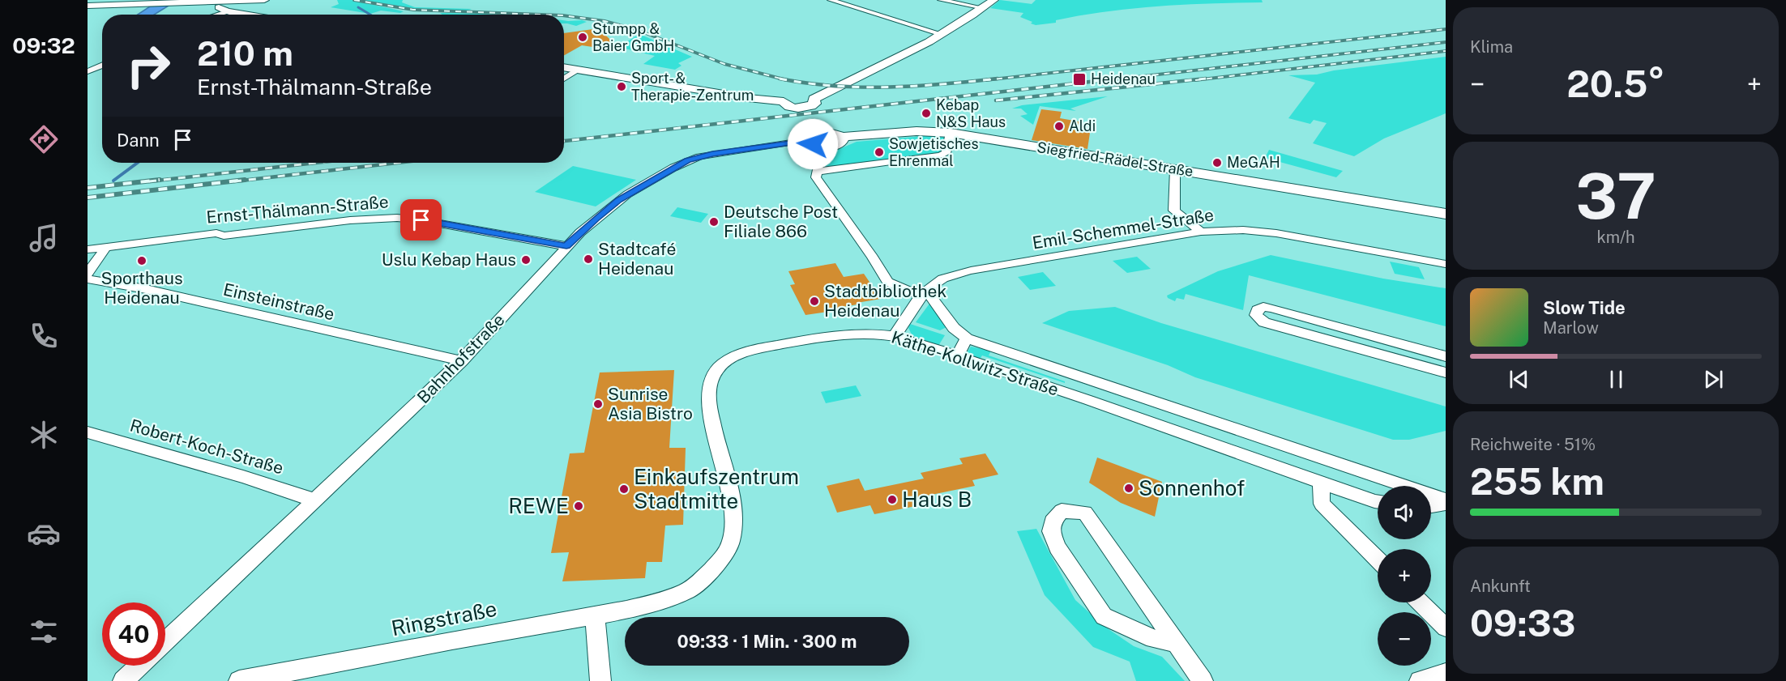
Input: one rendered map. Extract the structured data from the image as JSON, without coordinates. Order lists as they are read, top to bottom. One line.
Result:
{"streets":{"street":["Siegfried-Rädel-Straße","Ernst-Thälmann-Straße","Emil-Schemmel-Straße","Einsteinstraße","Bahnhofstraße","Käthe-Kollwitz-Straße","Robert-Koch-Straße","Ringstraße"]},"crossings":[["Ernst-Thälmann-Straße","Bahnhofstraße"],["Emil-Schemmel-Straße","Käthe-Kollwitz-Straße"],["Einsteinstraße","Bahnhofstraße"],["Bahnhofstraße","Robert-Koch-Straße"],["Käthe-Kollwitz-Straße","Ringstraße"]],"places":{"other":["Stumpp & Baier GmbH","Sport- & Therapie-Zentrum","Kebap N&S Haus","Aldi","Sowjetisches Ehrenmal","MeGAH","Deutsche Post Filiale 866","Stadtcafé Heidenau","Uslu Kebap Haus","Sporthaus Heidenau","Stadtbibliothek Heidenau","Sunrise Asia Bistro","Sonnenhof","Einkaufszentrum Stadtmitte","Haus B","REWE"],"transit":["Heidenau"]},"page":{"tabs":"09:32","tile":["Klima",["37","km/h"],["Reichweite · 51%","255 km"],["Ankunft","09:33"]],"turn":["210 m","Ernst-Thälmann-Straße"],"heat":["−","20.5°","+"],"then":"Dann","song":["Slow Tide","Marlow"],"map_buttons":["+","−"],"limit":"40","trip":"09:33 · 1 Min. · 300 m"}}
